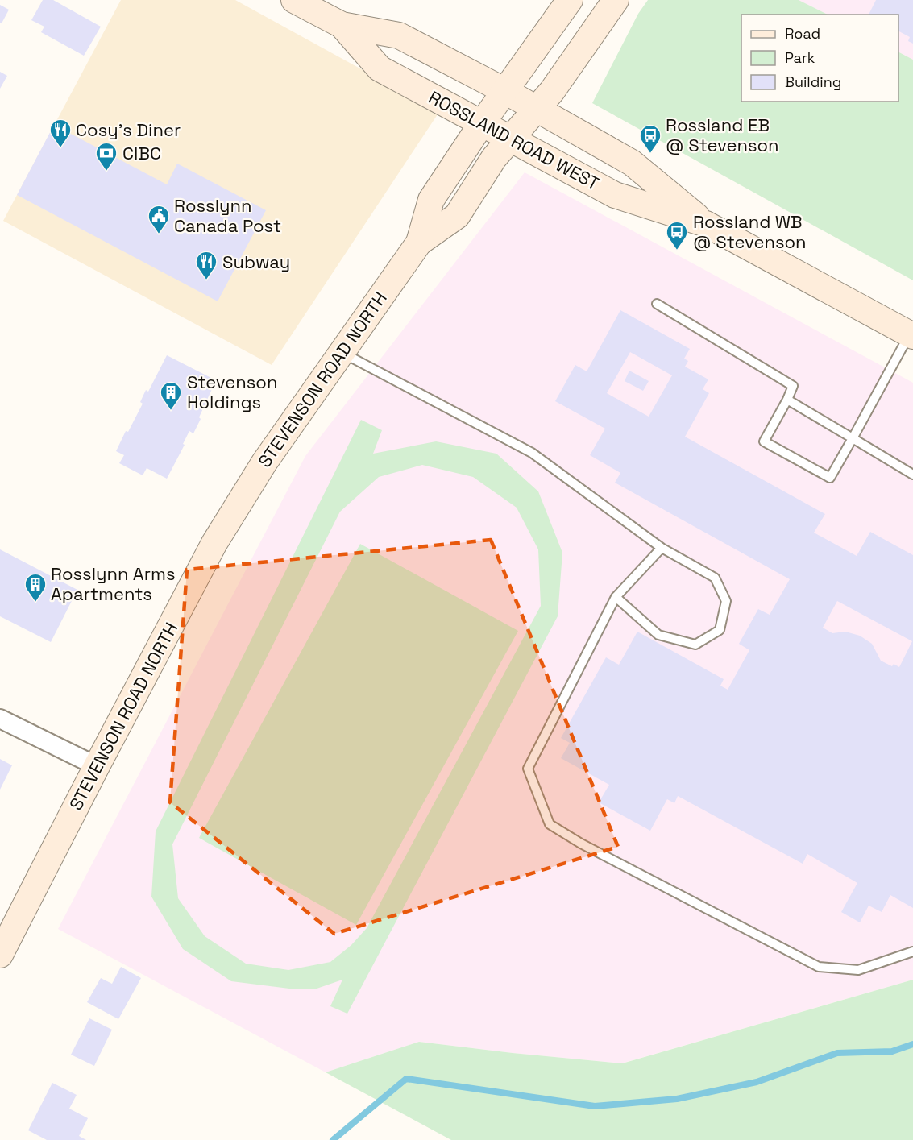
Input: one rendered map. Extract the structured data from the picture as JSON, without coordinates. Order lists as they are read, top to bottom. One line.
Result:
{"streets":{"main road":["ROSSLAND ROAD WEST","STEVENSON ROAD NORTH"]},"crossings":[["ROSSLAND ROAD WEST","STEVENSON ROAD NORTH"]],"places":{"restaurant":["Cosy’s Diner","Subway"],"bus stop":["Rossland EB @ Stevenson","Rossland WB @ Stevenson"],"bank":["CIBC"],"public building":["Rosslynn Canada Post"],"building":["Stevenson Holdings","Rosslynn Arms Apartments"]},"legend":["Road","Park","Building"]}
